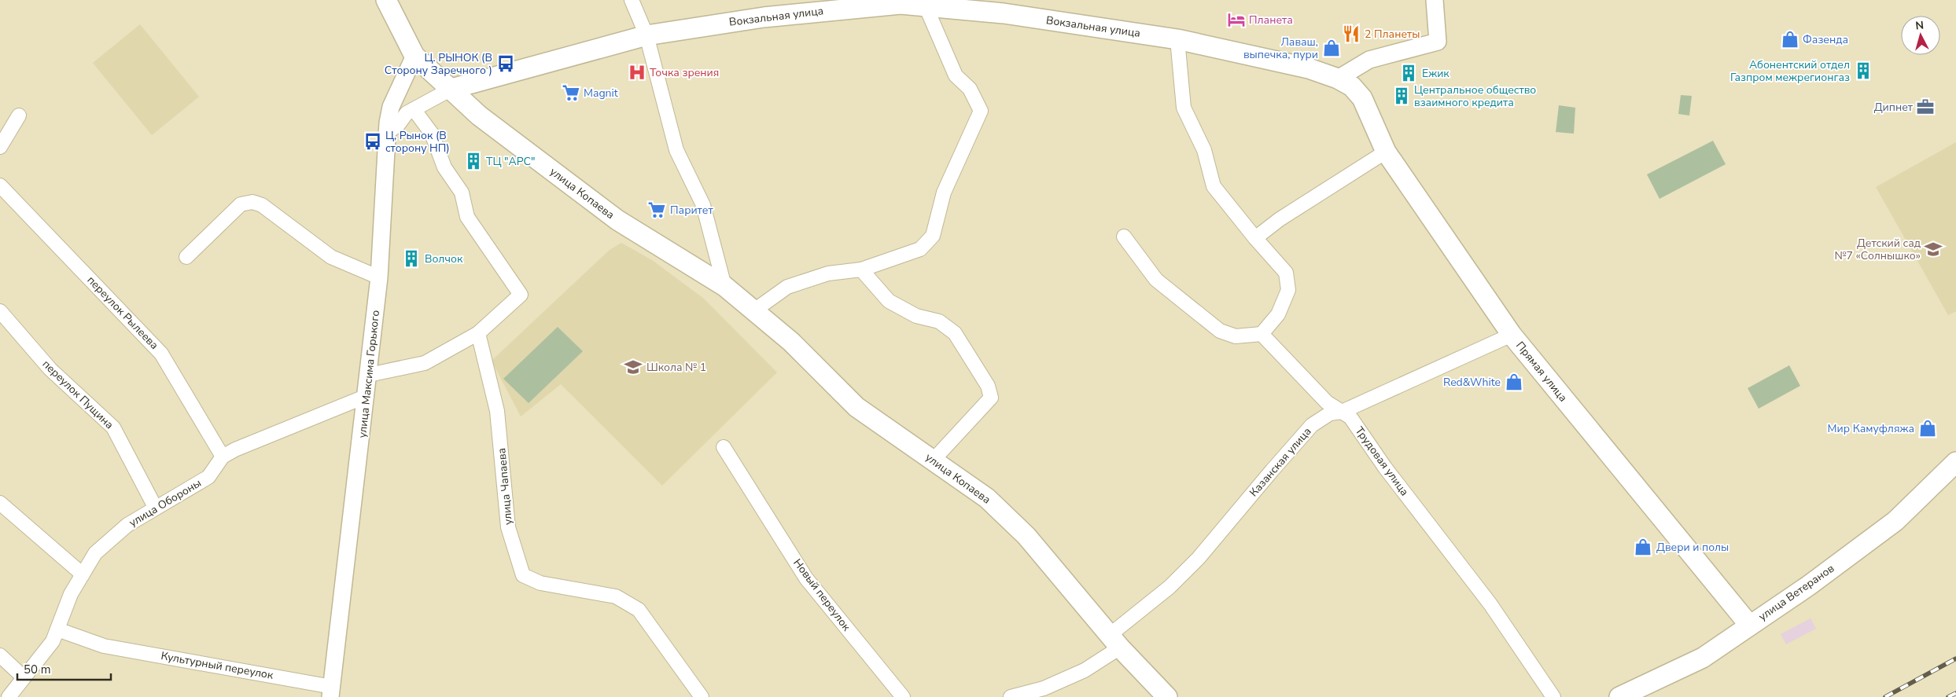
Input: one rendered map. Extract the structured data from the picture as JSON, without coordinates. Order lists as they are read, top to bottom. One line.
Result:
{"streets":{"main road":["Вокзальная улица","улица Копаева","Прямая улица","улица Ветеранов"],"street":["переулок Рылеева","улица Максима Горького","переулок Пущина","Трудовая улица","Казанская улица","улица Чапаева","улица Обороны","Новый переулок","Культурный переулок"]},"crossings":[["Вокзальная улица","улица Копаева"],["Вокзальная улица","Прямая улица"],["улица Копаева","улица Максима Горького"],["улица Копаева","Казанская улица"],["переулок Рылеева","улица Обороны"],["Прямая улица","Казанская улица"],["Прямая улица","улица Ветеранов"],["улица Максима Горького","улица Обороны"],["улица Максима Горького","Культурный переулок"],["переулок Пущина","улица Обороны"],["Трудовая улица","Казанская улица"],["улица Обороны","Культурный переулок"]],"places":{"hotel":["Планета"],"restaurant":["2 Планеты"],"shop":["Фазенда","Лаваш, выпечка, пури","Red&White","Мир Камуфляжа","Двери и полы"],"bus stop":["Ц. РЫНОК (В Сторону Заречного )","Ц, Рынок (В сторону НП)"],"building":["Абонентский отдел Газпром межрегионгаз","Ежик","Центральное общество взаимного кредита","ТЦ \"АРС\"","Волчок"],"hospital":["Точка зрения"],"supermarket":["Magnit","Паритет"],"office":["Дипнет"],"school or university":["Детский сад №7 «Солнышко»","Школа № 1"]},"scale_bar":"50 m","north":"top"}
